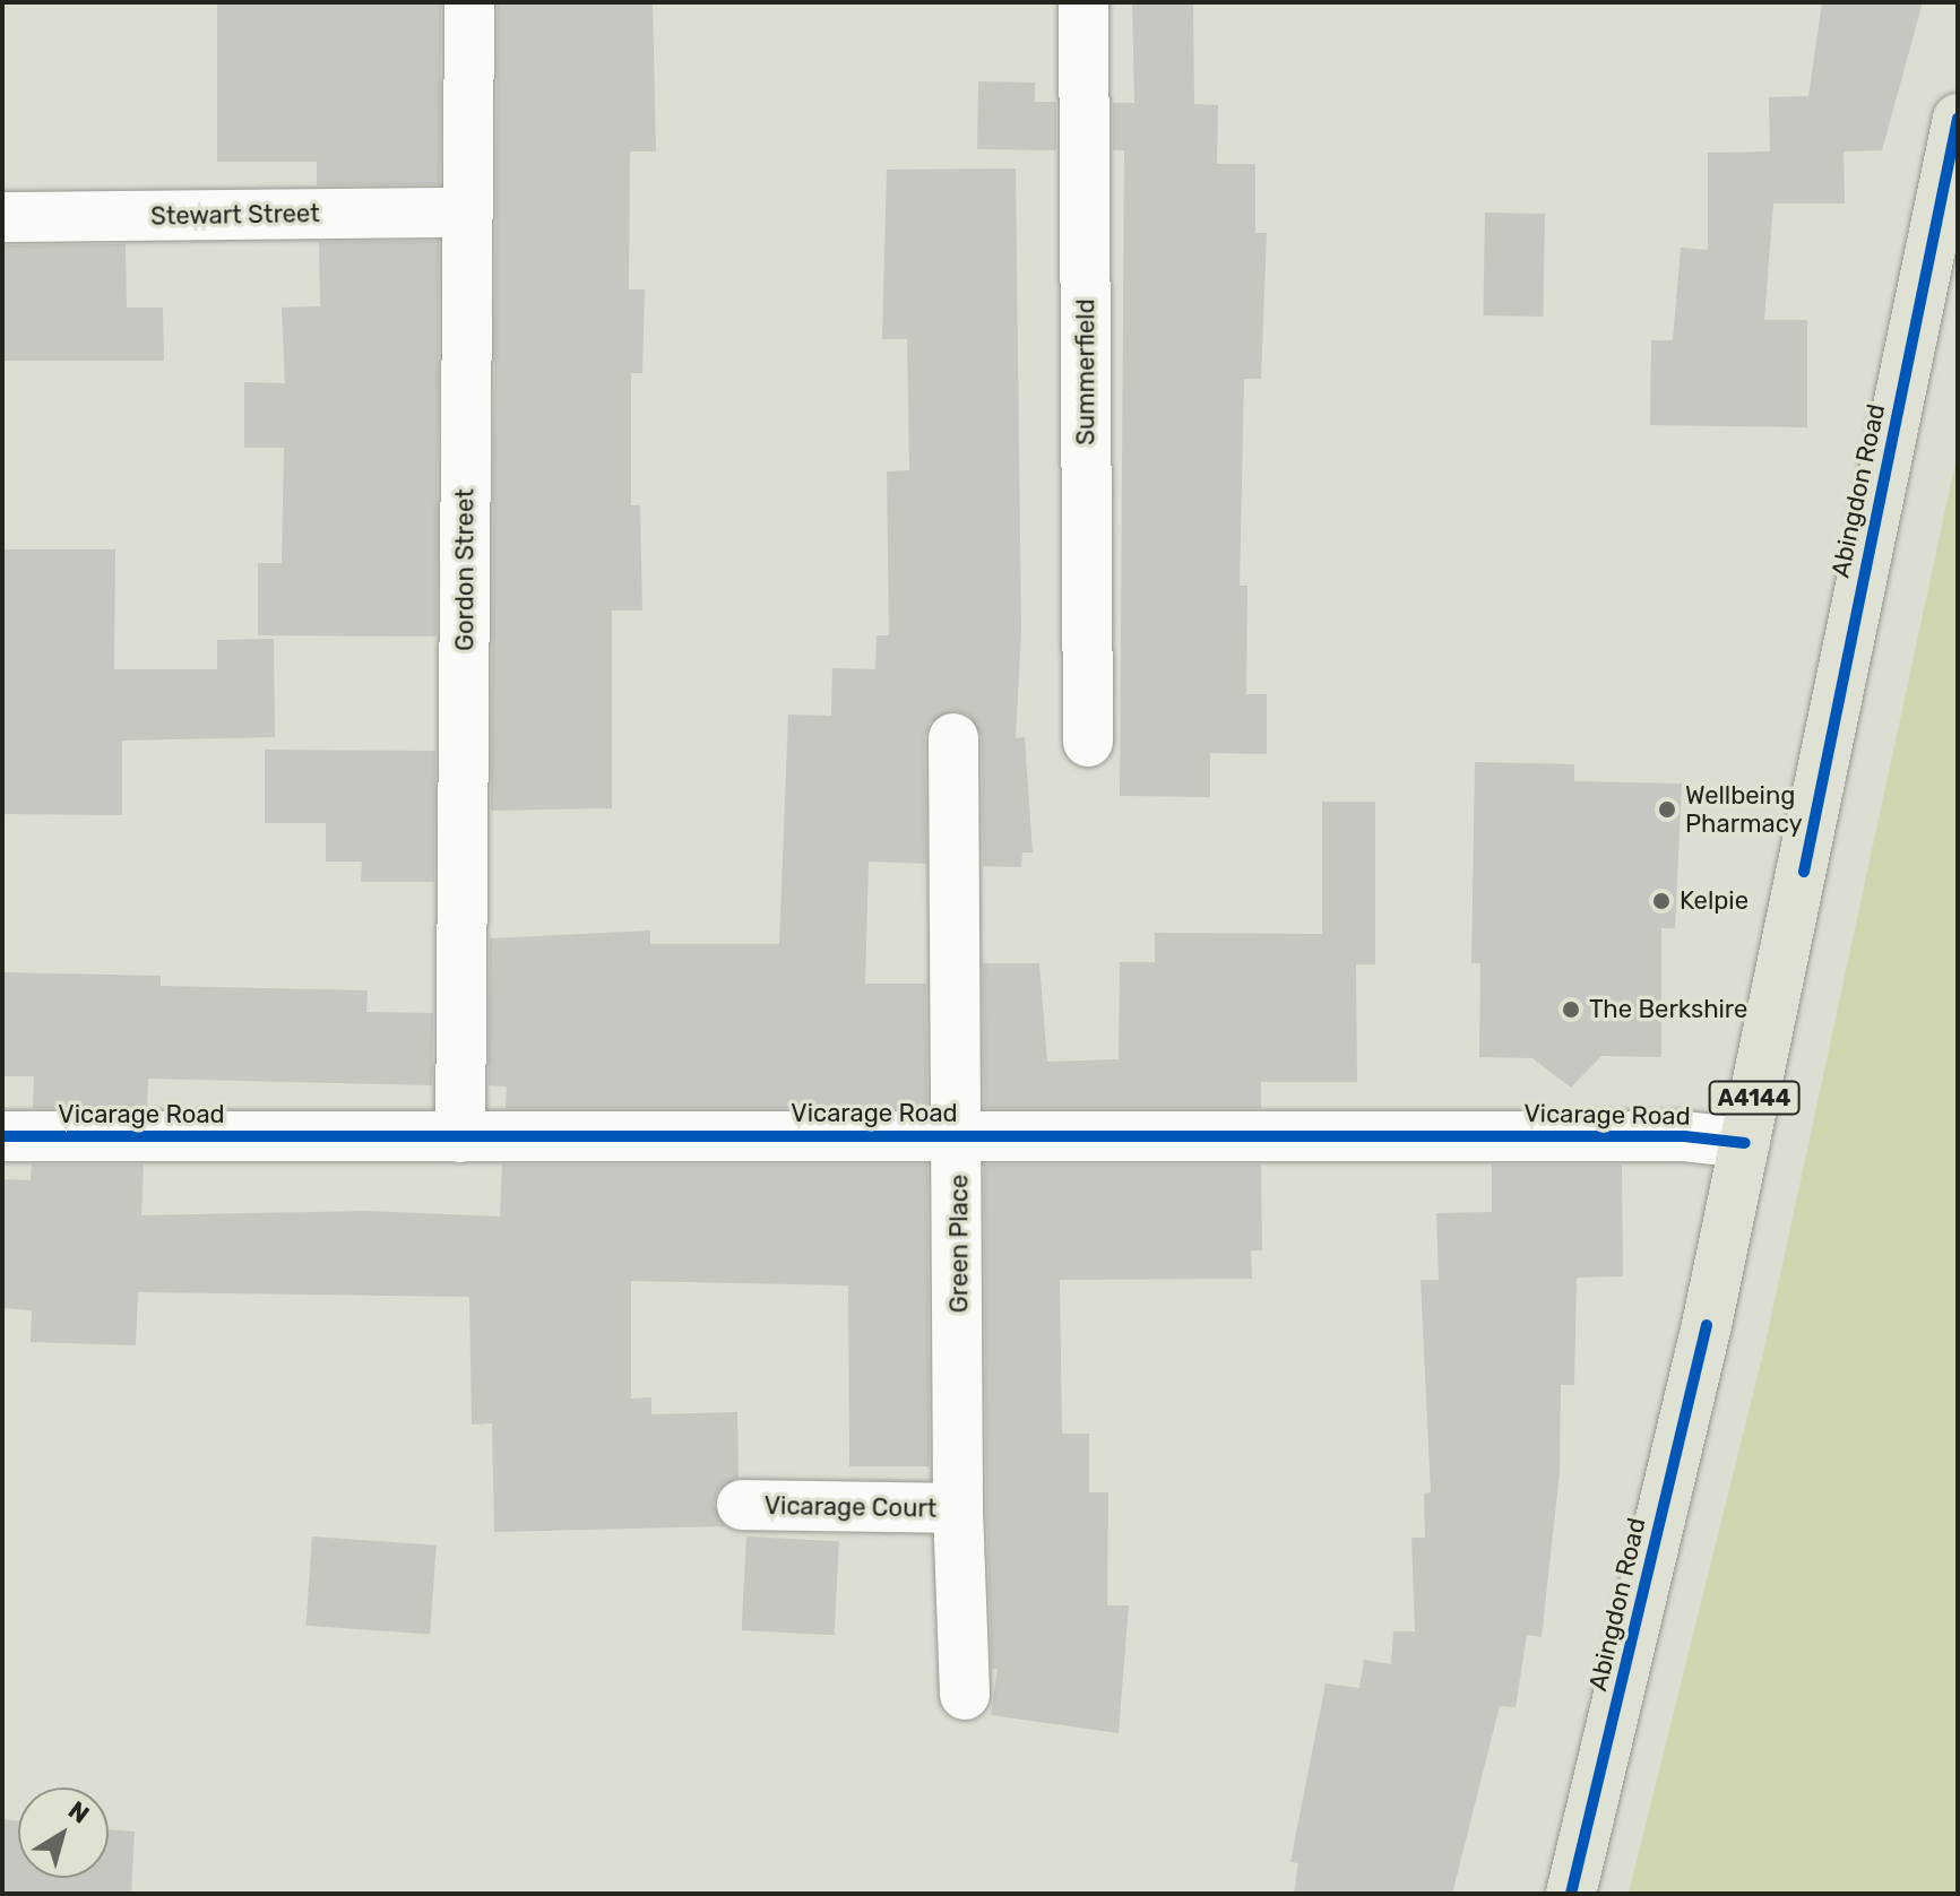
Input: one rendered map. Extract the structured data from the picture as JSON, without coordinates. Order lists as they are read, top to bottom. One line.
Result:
{"streets":{"main road":["Abingdon Road","A4144"],"street":["Stewart Street","Summerfield","Gordon Street","Vicarage Road","Green Place","Vicarage Court"]},"crossings":[["Stewart Street","Gordon Street"],["Abingdon Road","Vicarage Road"],["Gordon Street","Vicarage Road"],["Vicarage Road","Green Place"],["Green Place","Vicarage Court"]],"places":["Wellbeing Pharmacy","Kelpie","The Berkshire"],"north":"top right"}
